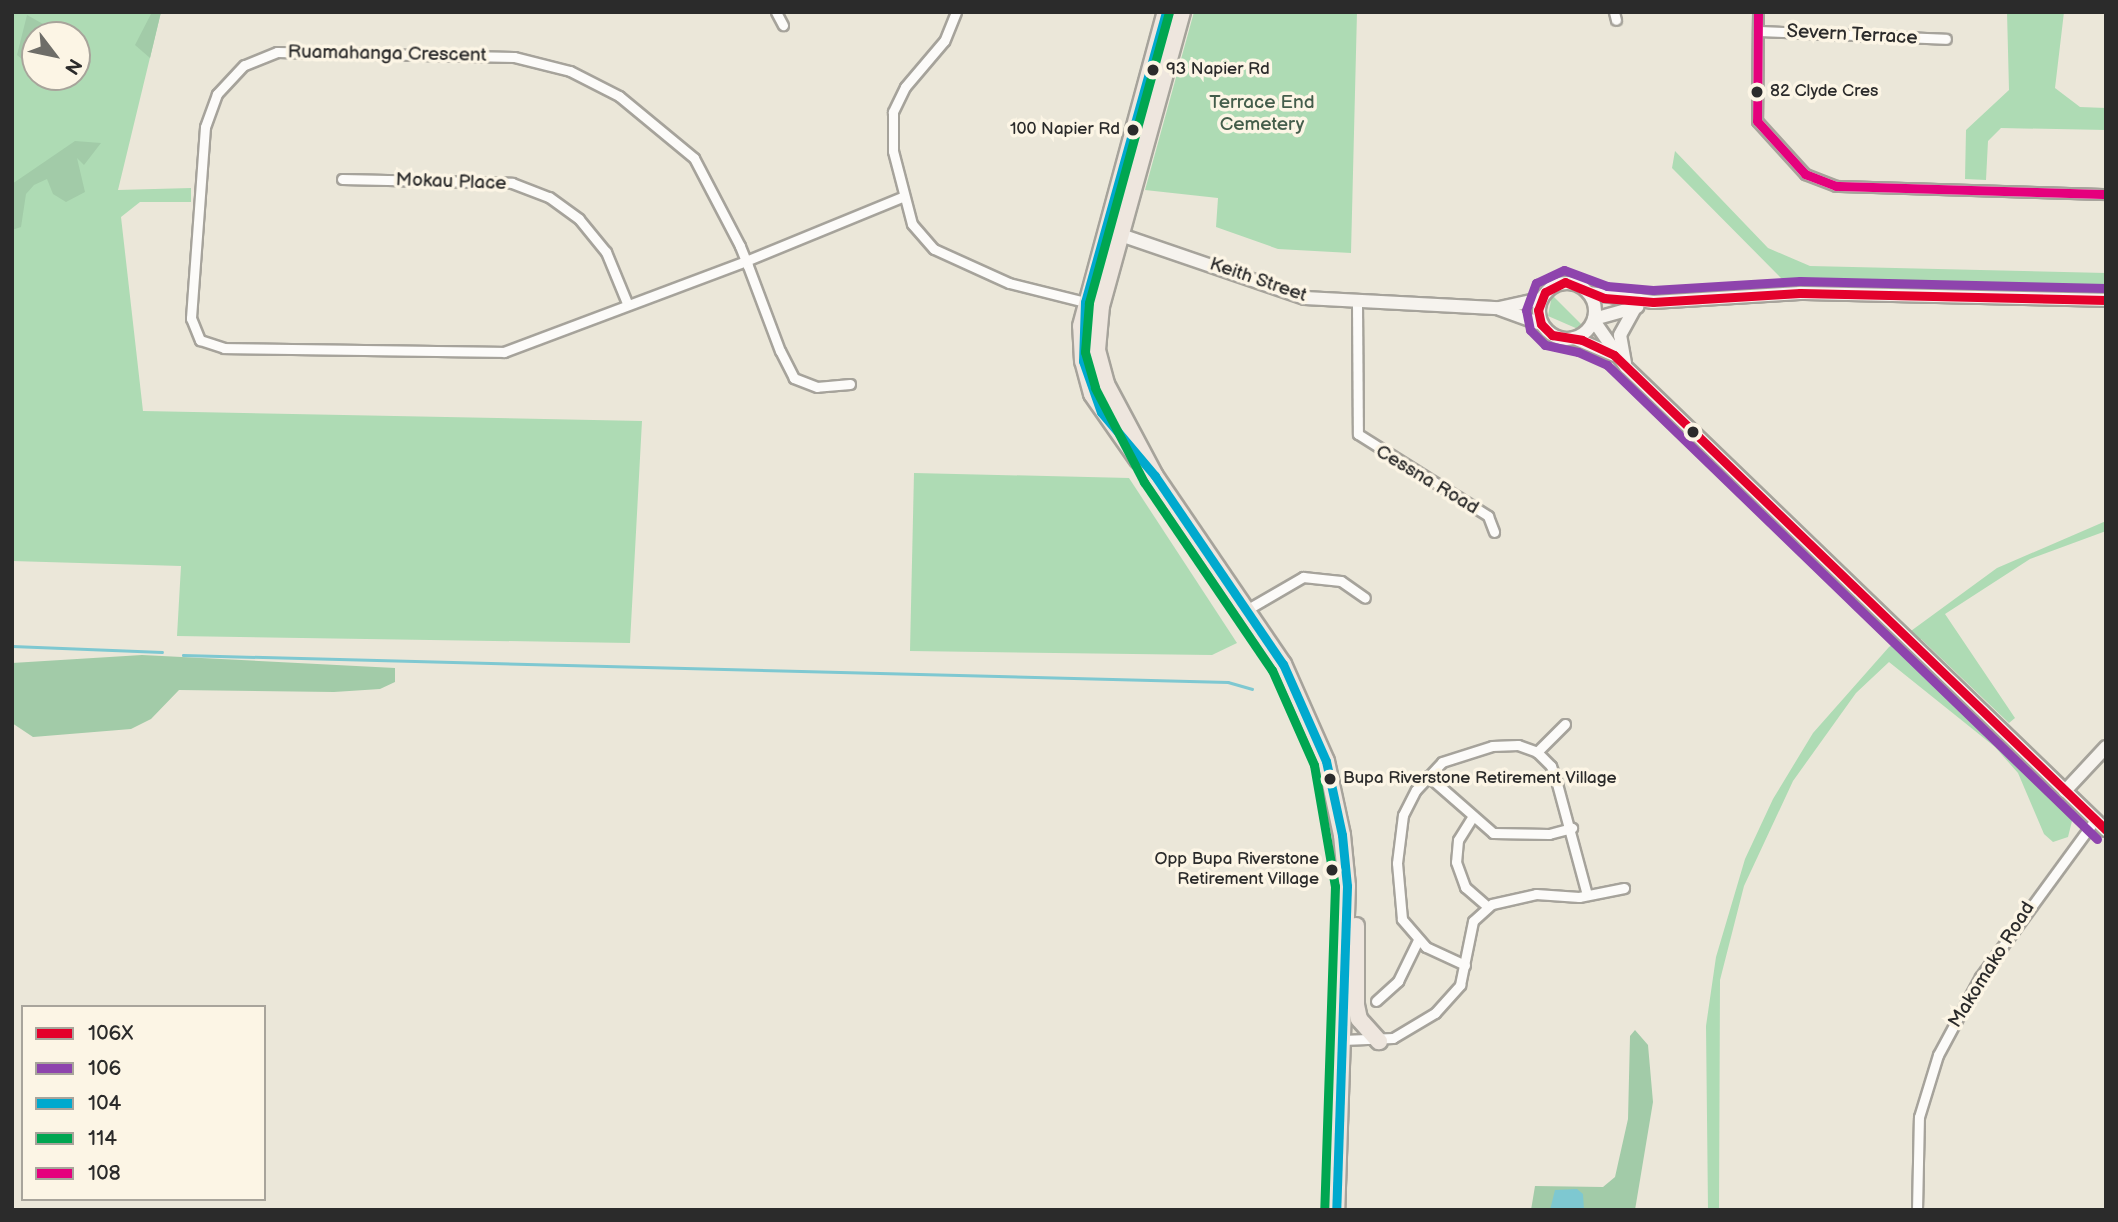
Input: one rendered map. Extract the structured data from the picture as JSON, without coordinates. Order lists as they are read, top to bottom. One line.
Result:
{"streets":{"main road":["Keith Street"],"street":["Severn Terrace","Ruamahanga Crescent","Mokau Place","Cessna Road","Makomako Road"]},"crossings":[["Ruamahanga Crescent","Mokau Place"],["Keith Street","Cessna Road"]],"parks":["Terrace End Cemetery"],"places":["93 Napier Rd","82 Clyde Cres","100 Napier Rd","Bupa Riverstone Retirement Village","Opp Bupa Riverstone Retirement Village"],"lines":["transit line 104","transit line 114","transit line 108","transit line 106","transit line 106X"],"legend":["106X","106","104","114","108"],"north":"bottom right"}
